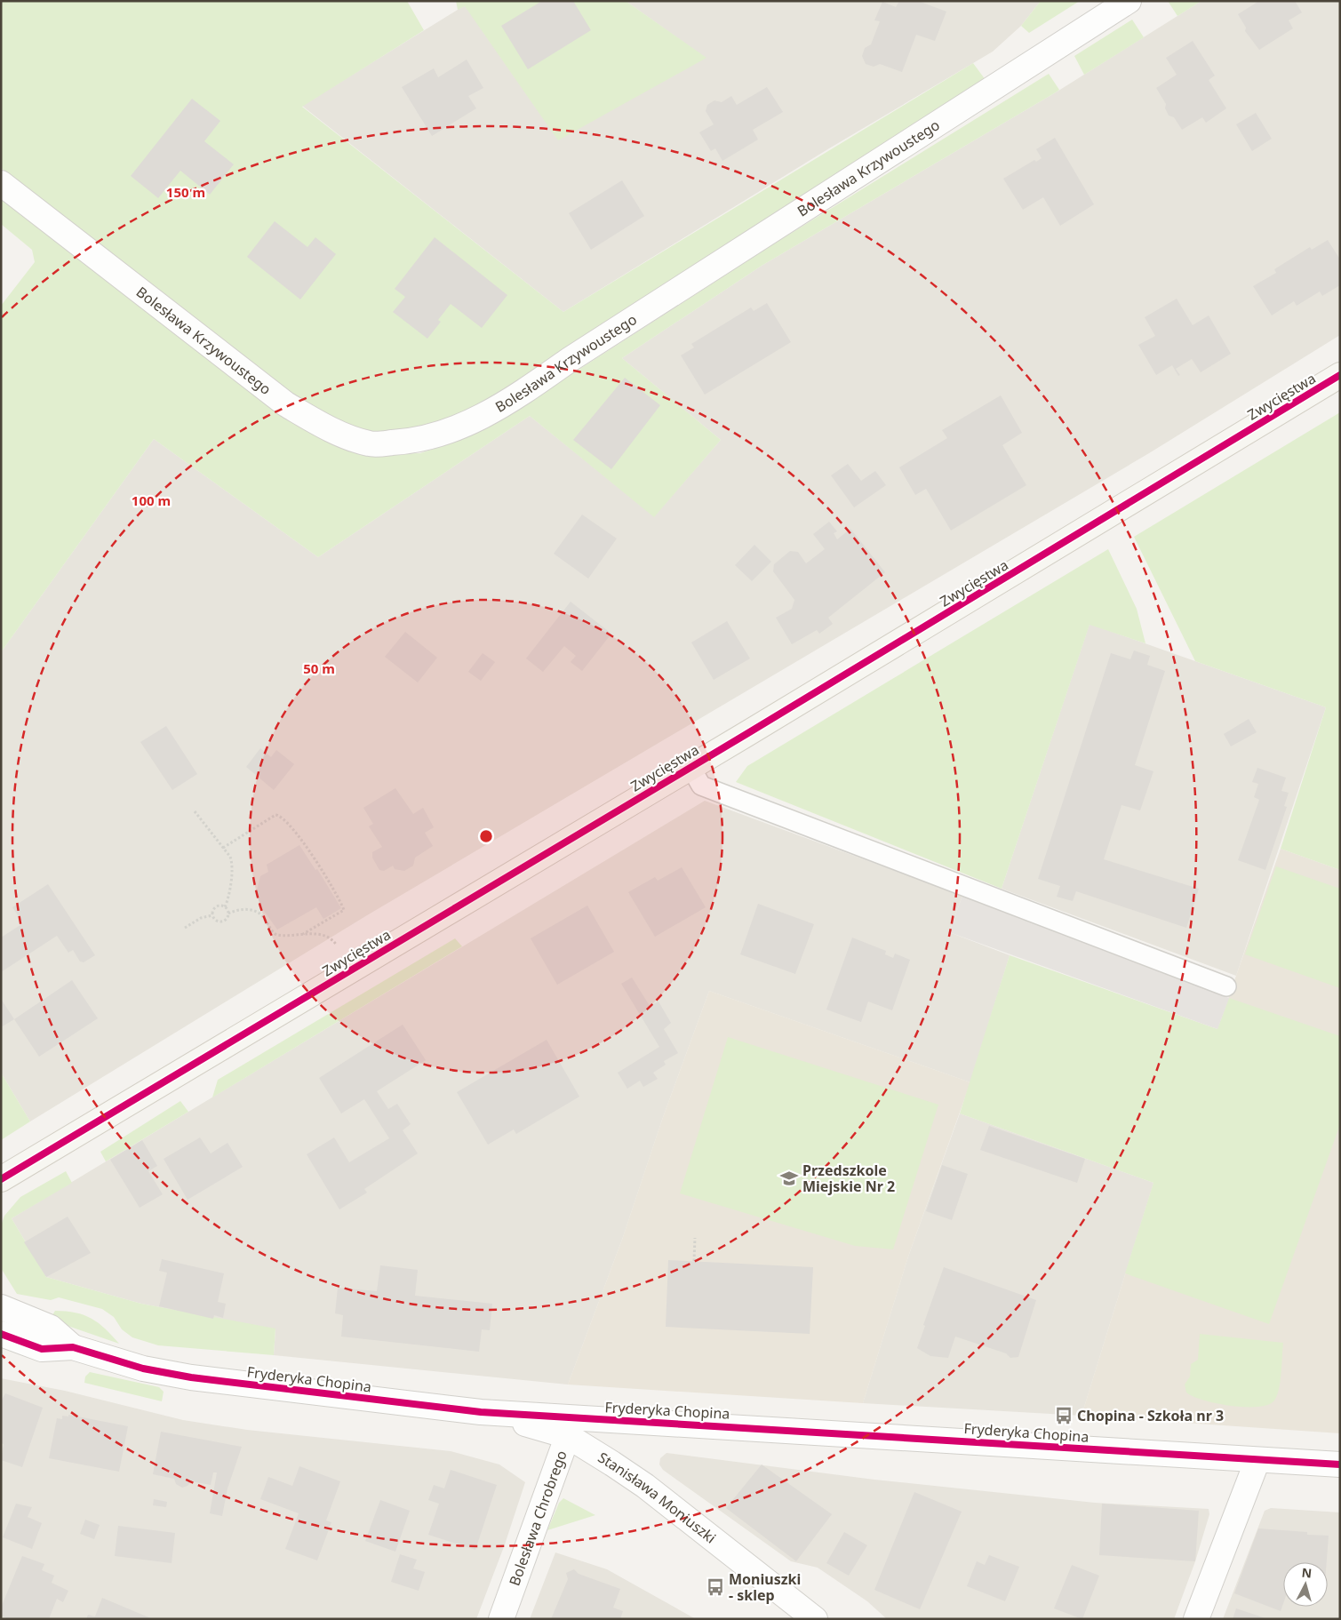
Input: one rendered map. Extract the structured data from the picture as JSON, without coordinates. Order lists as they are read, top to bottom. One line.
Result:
{"streets":{"street":["Bolesława Krzywoustego","Zwycięstwa","Fryderyka Chopina","Stanisława Moniuszki","Bolesława Chrobrego"]},"crossings":[["Fryderyka Chopina","Stanisława Moniuszki"],["Fryderyka Chopina","Bolesława Chrobrego"],["Stanisława Moniuszki","Bolesława Chrobrego"]],"places":{"school or university":["Przedszkole Miejskie Nr 2"],"bus stop":["Chopina - Szkoła nr 3","Moniuszki - sklep"]},"north":"top","rings":["150 m","100 m","50 m"]}
